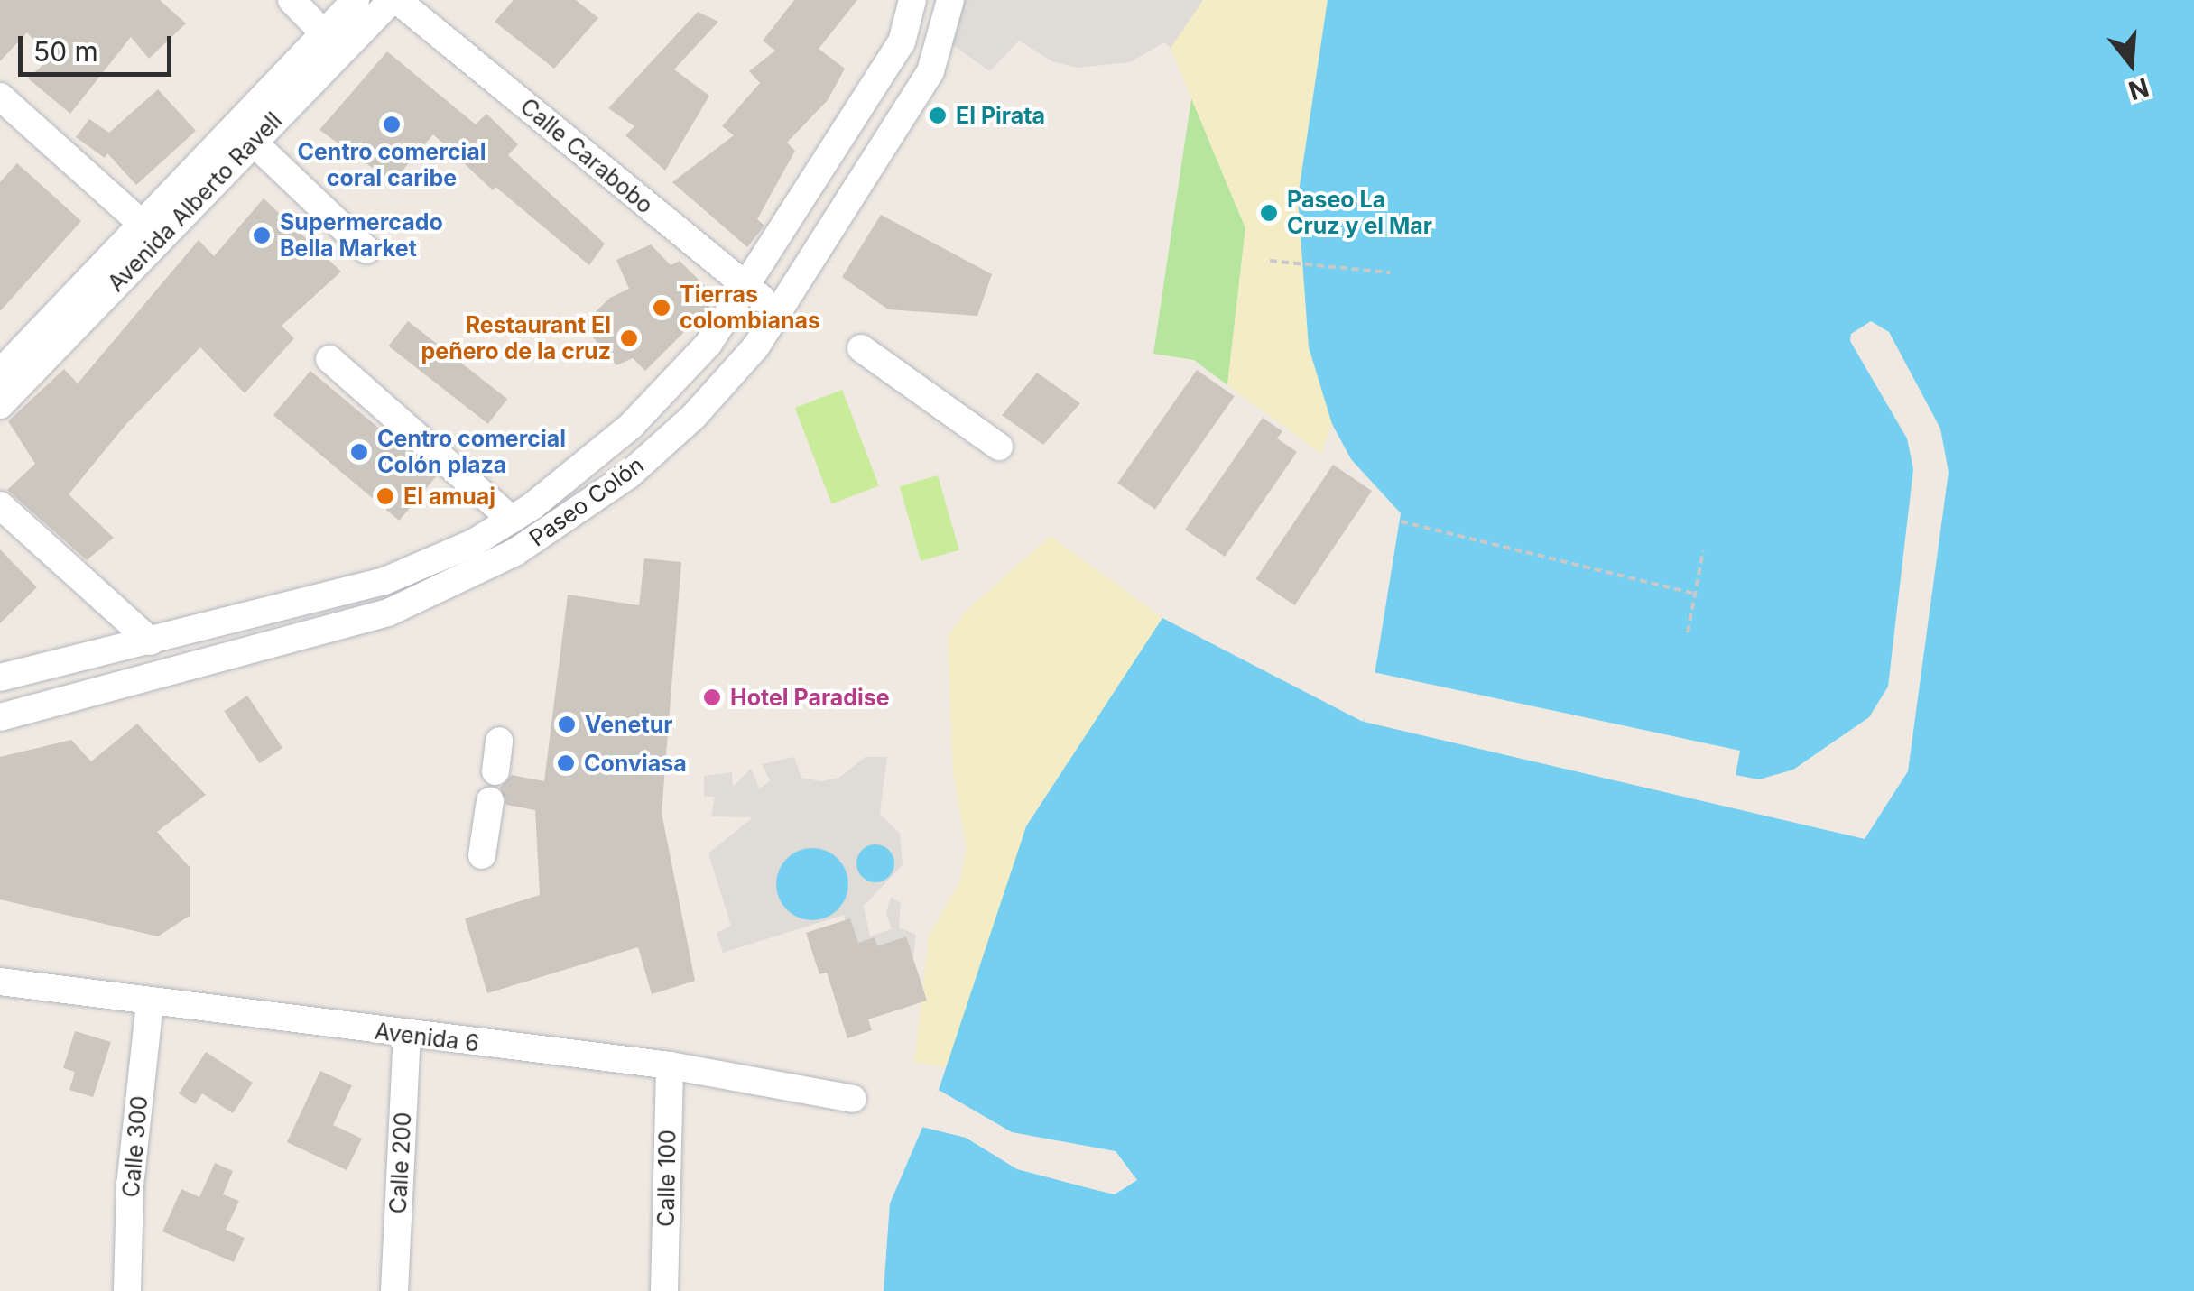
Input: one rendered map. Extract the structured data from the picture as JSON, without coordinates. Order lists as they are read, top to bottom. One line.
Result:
{"streets":{"street":["Calle Carabobo","Avenida Alberto Ravell","Paseo Colón","Avenida 6","Calle 300","Calle 200","Calle 100"]},"crossings":[["Calle Carabobo","Avenida Alberto Ravell"],["Calle Carabobo","Paseo Colón"],["Avenida 6","Calle 300"],["Avenida 6","Calle 200"],["Avenida 6","Calle 100"]],"places":["El Pirata","Centro comercial coral caribe","Paseo La Cruz y el Mar","Supermercado Bella Market","Tierras colombianas","Restaurant El peñero de la cruz","Centro comercial Colón plaza","El amuaj","Hotel Paradise","Venetur","Conviasa"],"scale_bar":"50 m","north":"bottom"}
